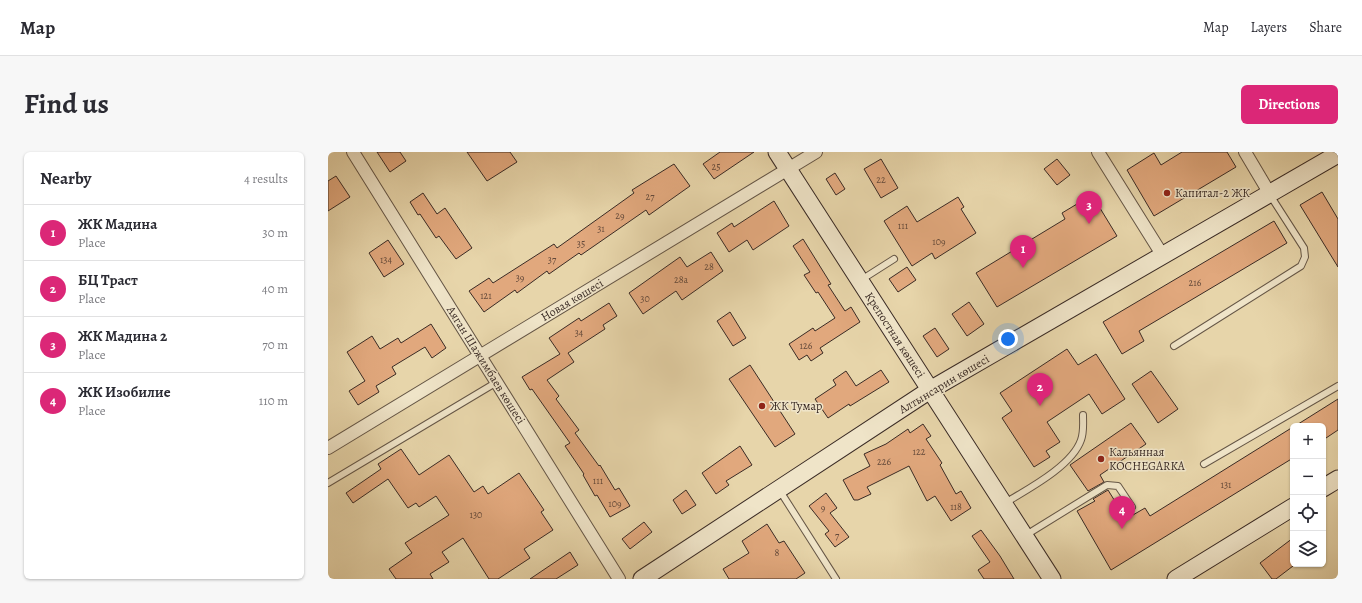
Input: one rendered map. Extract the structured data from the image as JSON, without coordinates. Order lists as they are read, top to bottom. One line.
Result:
{"streets":{"street":["Новая көшесі","Крепостная көшесі","Аяган Шажимбаев көшесі","Алтынсарин көшесі"]},"crossings":[["Новая көшесі","Крепостная көшесі"],["Новая көшесі","Аяган Шажимбаев көшесі"],["Крепостная көшесі","Алтынсарин көшесі"]],"places":["Капитал-2 ЖК","ЖК Тумар","Кальянная KOCHEGARKA"],"house_numbers":["25","22","27","29","111","31","109","35","134","37","28","39","28а","216","121","30","34","126","122","226","111","131","109","118","9","130","7","8"],"page":{"header":"Map","nav":["Map","Layers","Share"],"title":"Find us","buttons":"Directions","heading":["Nearby","4 results"],"pins":["3","1","2","4"],"list":[{"mark":"1","name":"ЖК Мадина","note":"Place","value":"30 m"},{"mark":"2","name":"БЦ Траст","note":"Place","value":"40 m"},{"mark":"3","name":"ЖК Мадина 2","note":"Place","value":"70 m"},{"mark":"4","name":"ЖК Изобилие","note":"Place","value":"110 m"}],"map_buttons":["+","−"]}}
